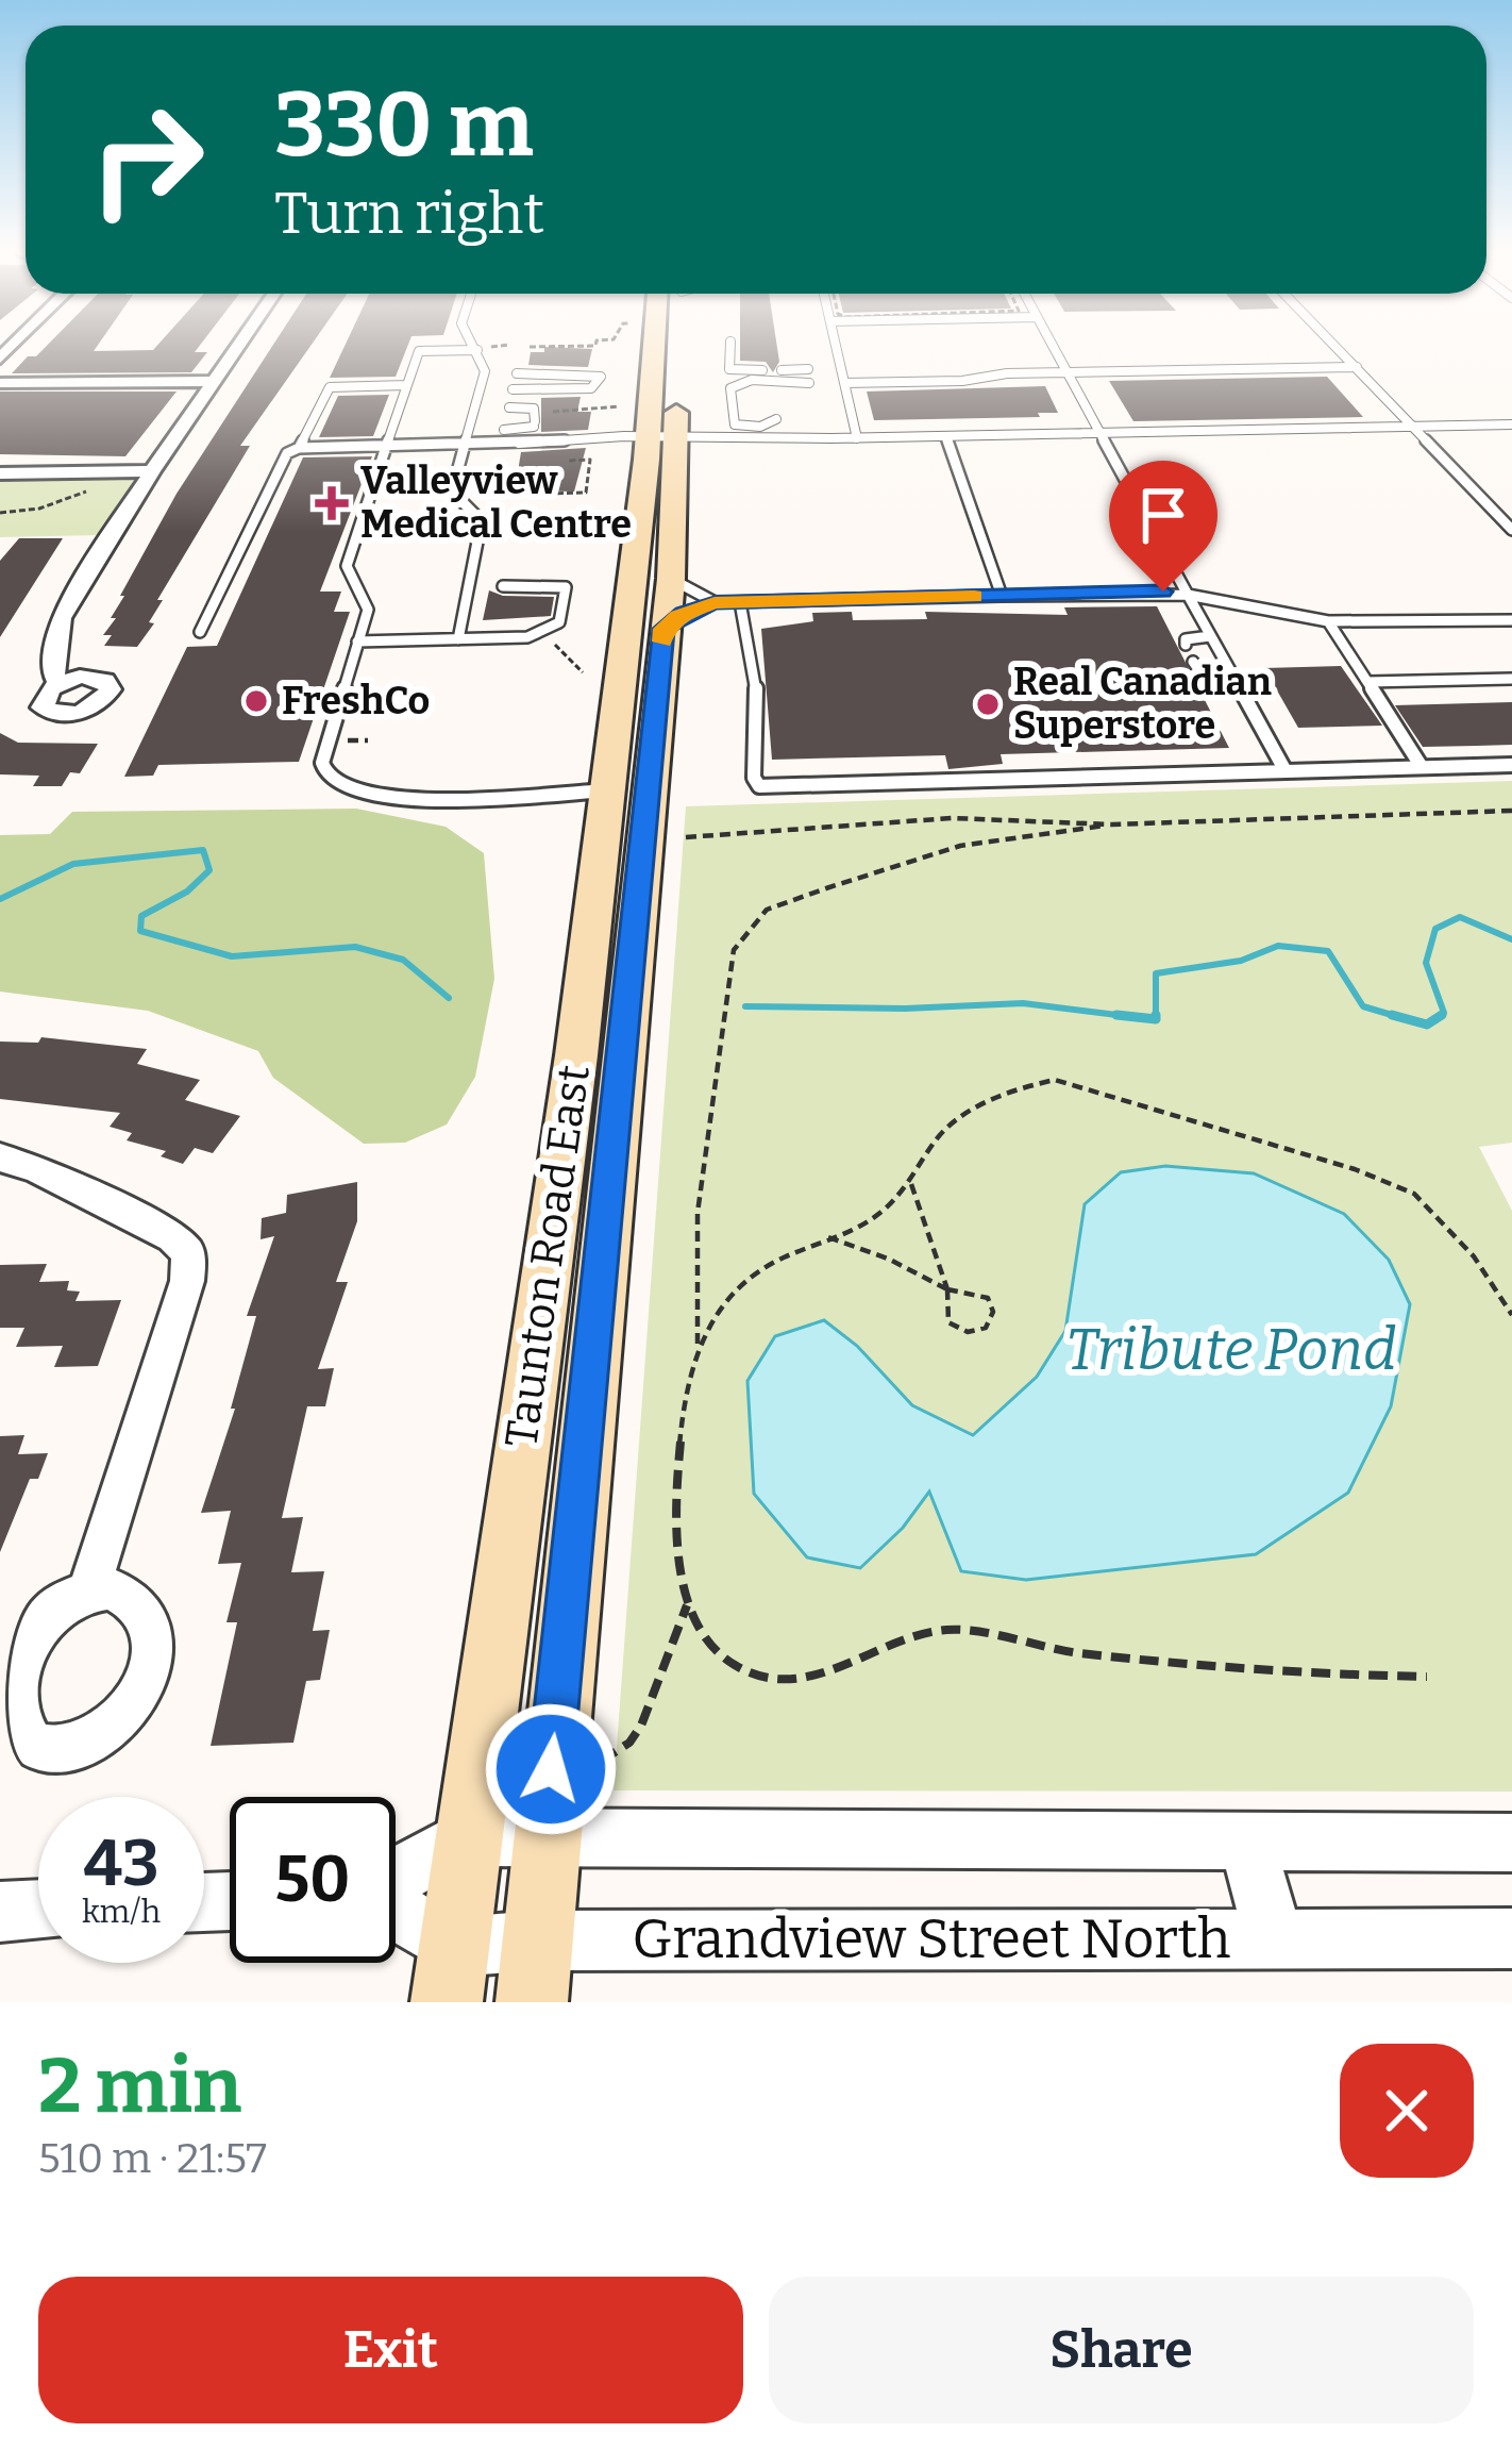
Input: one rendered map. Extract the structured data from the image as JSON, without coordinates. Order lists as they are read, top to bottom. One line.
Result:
{"streets":{"main road":["Taunton Road East"],"street":["Grandview Street North"]},"crossings":[["Taunton Road East","Grandview Street North"]],"water":["Tribute Pond"],"places":{"health":["Valleyview Medical Centre"],"other":["FreshCo","Real Canadian Superstore"]},"page":{"turn":["330 m","Turn right"],"speed":"43 km/h","limit":"50","heading":["2 min","510 m · 21:57"],"buttons":["Exit","Share"]}}
